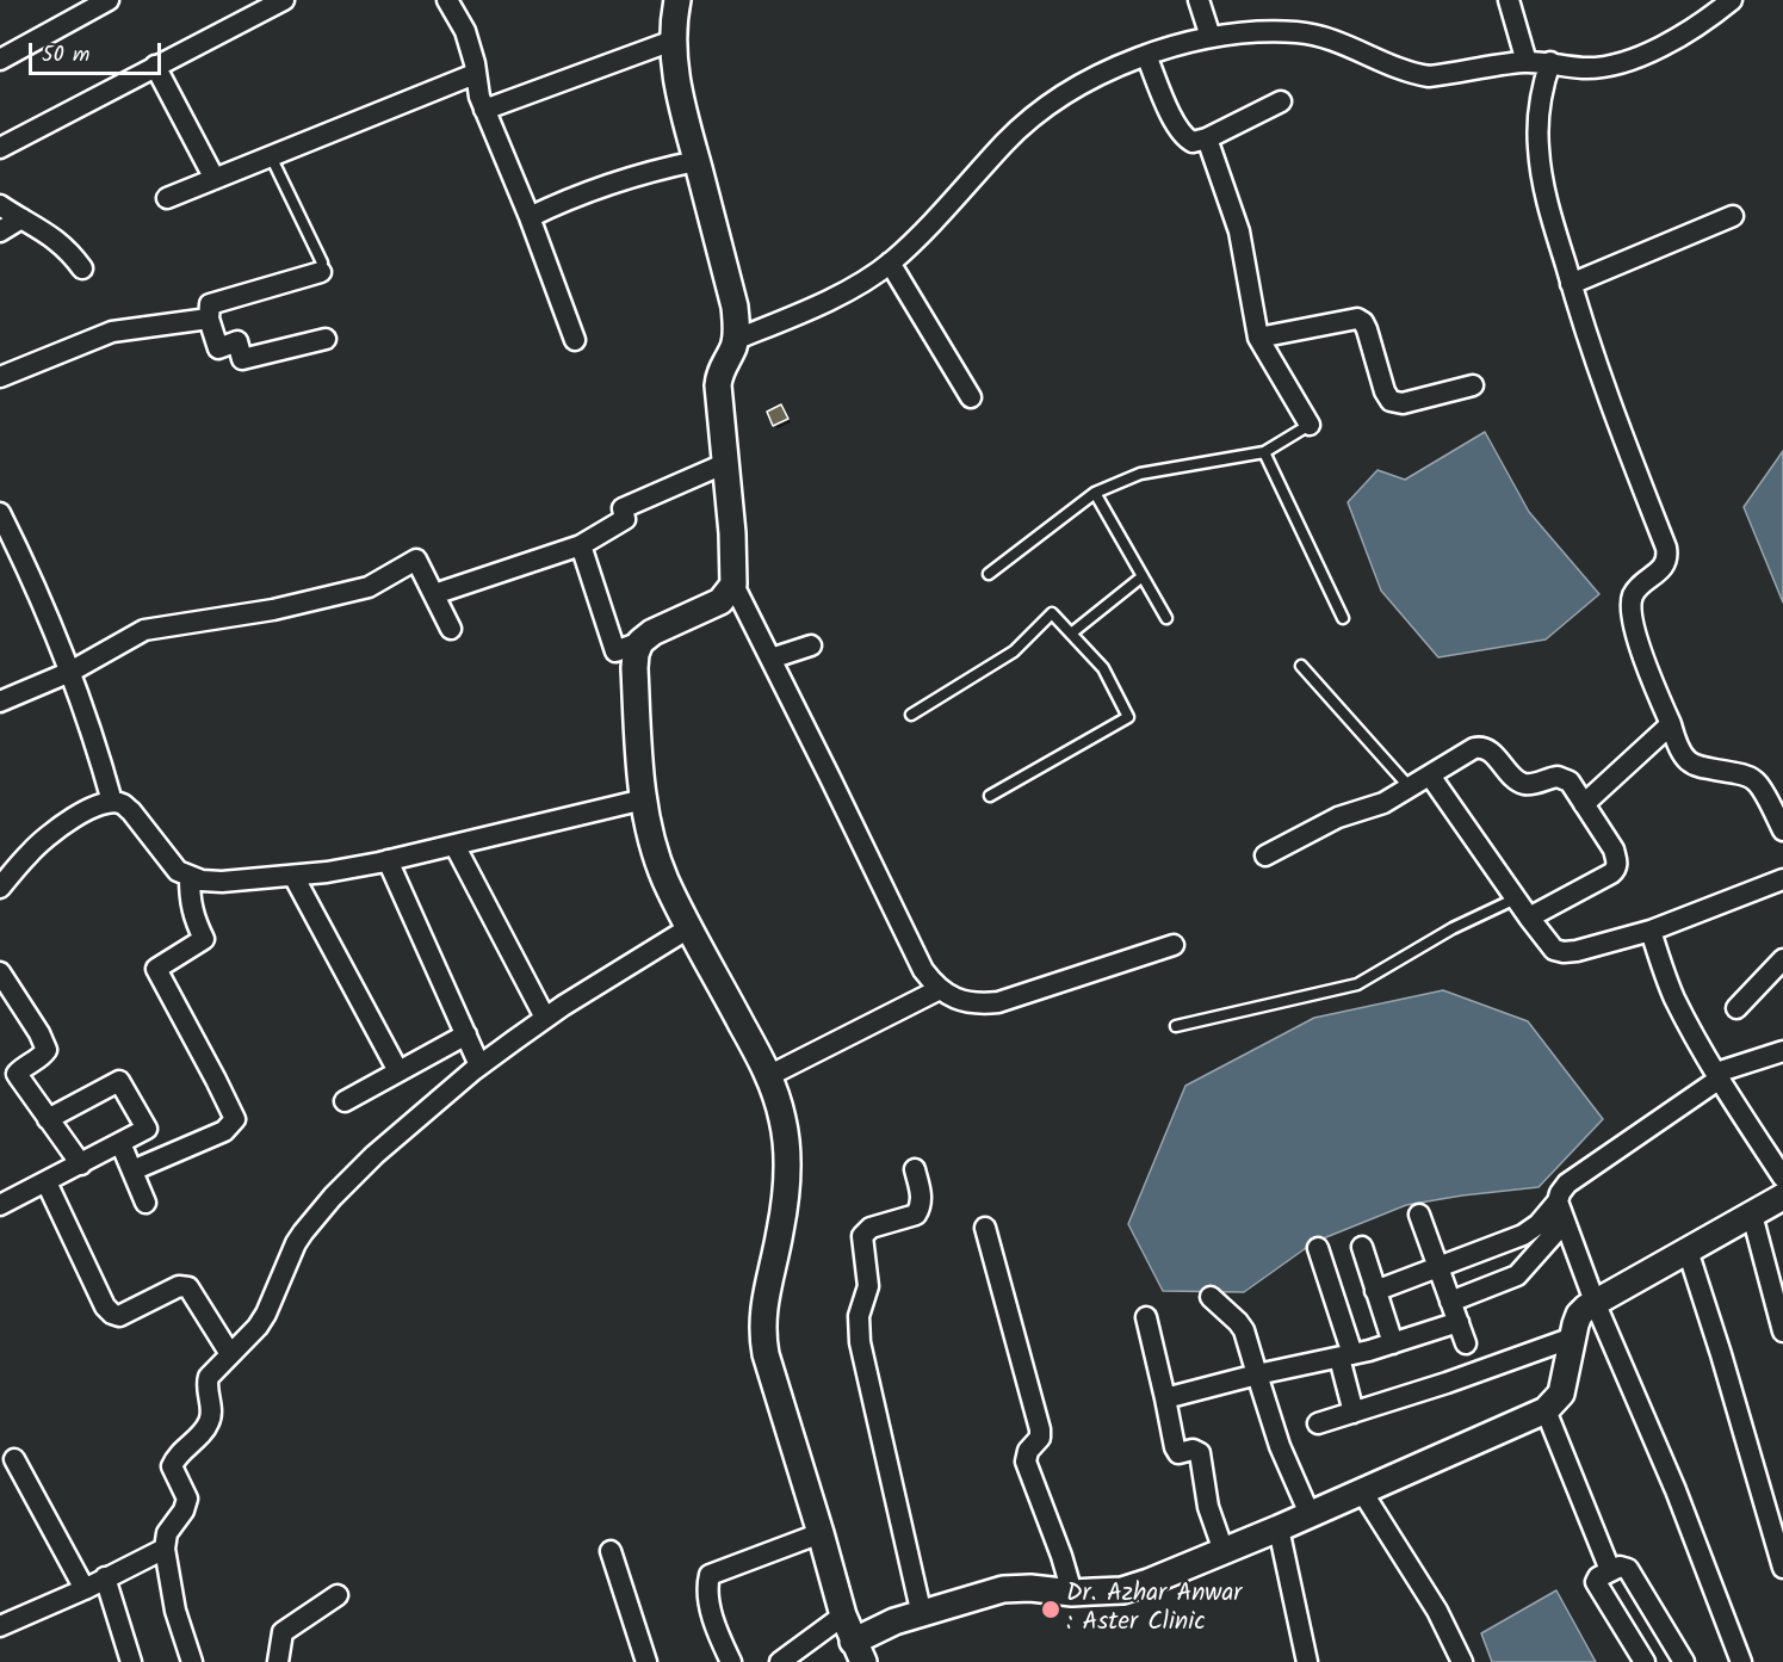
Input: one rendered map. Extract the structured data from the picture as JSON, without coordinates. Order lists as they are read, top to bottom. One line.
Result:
{"places":["Dr. Azhar Anwar : Aster Clinic"],"scale_bar":"50 m"}
